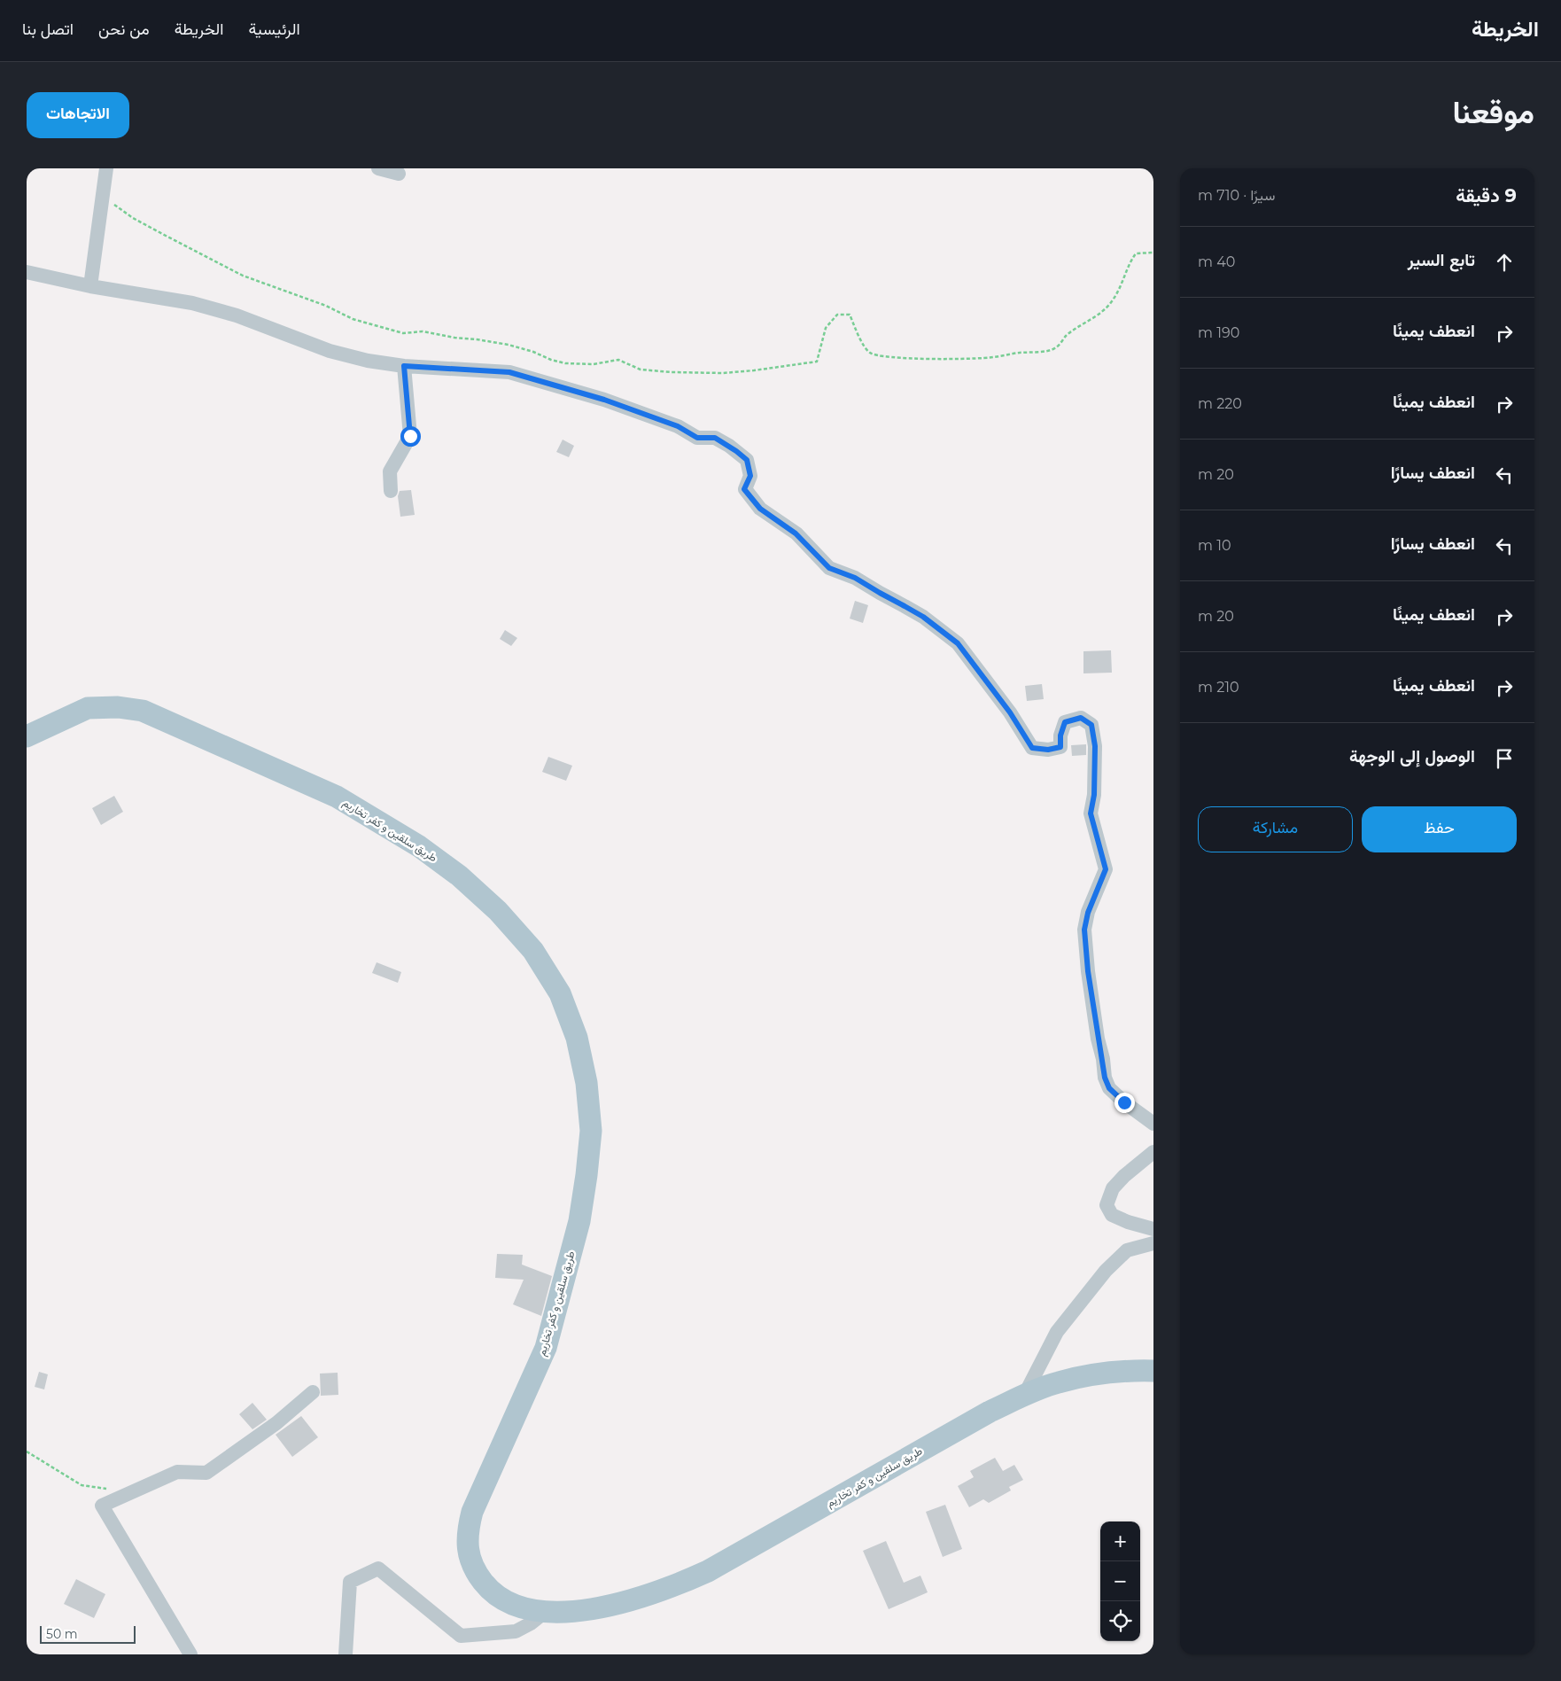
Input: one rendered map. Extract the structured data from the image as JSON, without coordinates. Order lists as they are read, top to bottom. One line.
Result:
{"streets":{"main road":["طريق سلقين و كفر تخاريم"]},"scale_bar":"50 m","page":{"header":"الخريطة","nav":["الرئيسية","الخريطة","من نحن","اتصل بنا"],"title":"موقعنا","buttons":["الاتجاهات",["حفظ","مشاركة"]],"heading":["9 دقيقة","سيرًا · 710 m"],"list":[["تابع السير","40 m"],["انعطف يمينًا","190 m"],["انعطف يمينًا","220 m"],["انعطف يسارًا","20 m"],["انعطف يسارًا","10 m"],["انعطف يمينًا","20 m"],["انعطف يمينًا","210 m"],"الوصول إلى الوجهة"],"map_buttons":["+","−"],"scale":"50 m"}}
